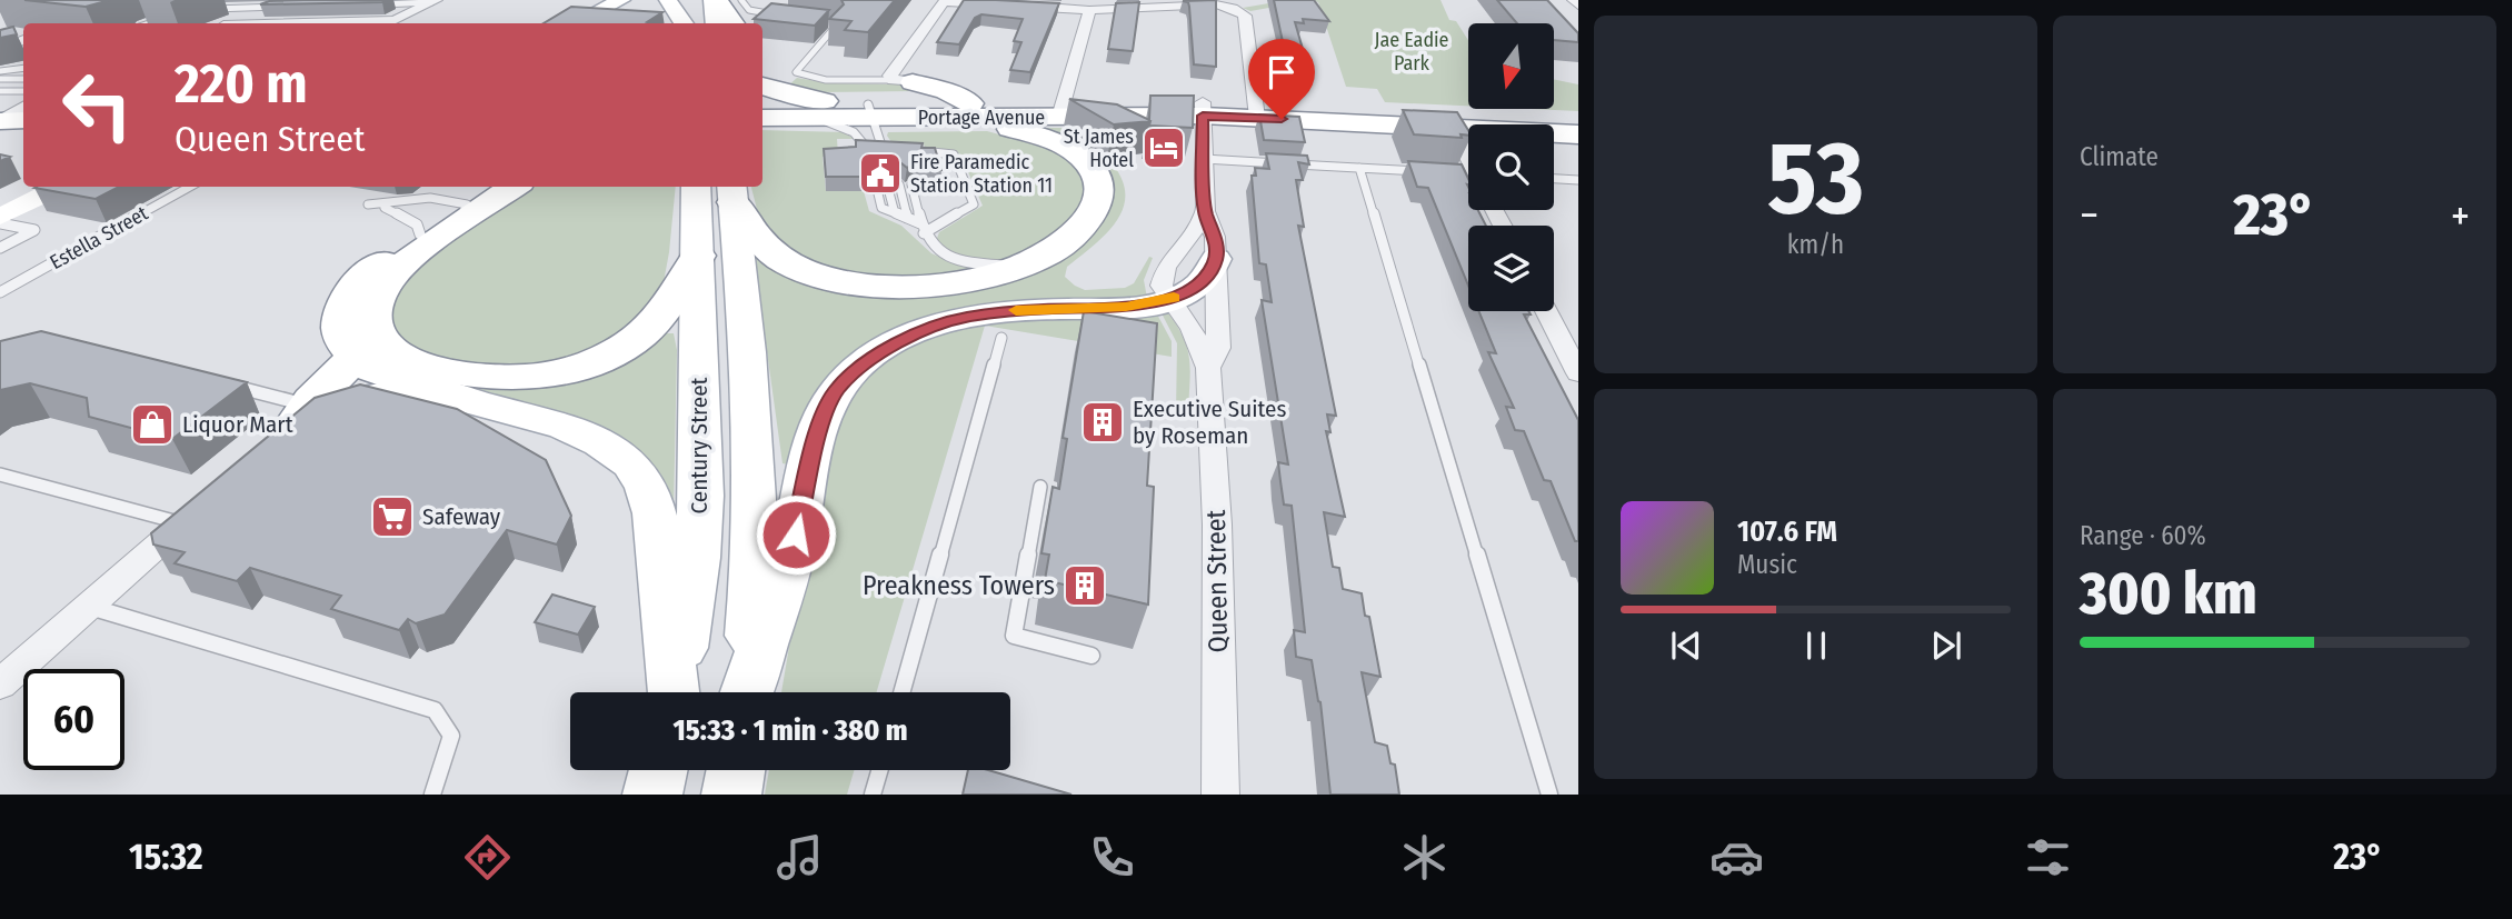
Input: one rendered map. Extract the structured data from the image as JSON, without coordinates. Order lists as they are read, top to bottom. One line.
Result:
{"streets":{"highway":["Portage Avenue"],"main road":["Century Street"],"street":["Queen Street"],"lane":["Estella Street"]},"crossings":[["Portage Avenue","Queen Street"]],"parks":["Jae Eadie Park"],"places":{"hotel":["St James Hotel"],"public building":["Fire Paramedic Station Station 11"],"building":["Executive Suites by Roseman","Preakness Towers"],"shop":["Liquor Mart"],"supermarket":["Safeway"]},"north":"bottom","page":{"tile":[["53","km/h"],"Climate",["Range · 60%","300 km"]],"turn":["220 m","Queen Street"],"heat":["−","23°","+"],"song":["107.6 FM","Music"],"limit":"60","trip":"15:33 · 1 min · 380 m","tabs":["15:32","23°"]}}
